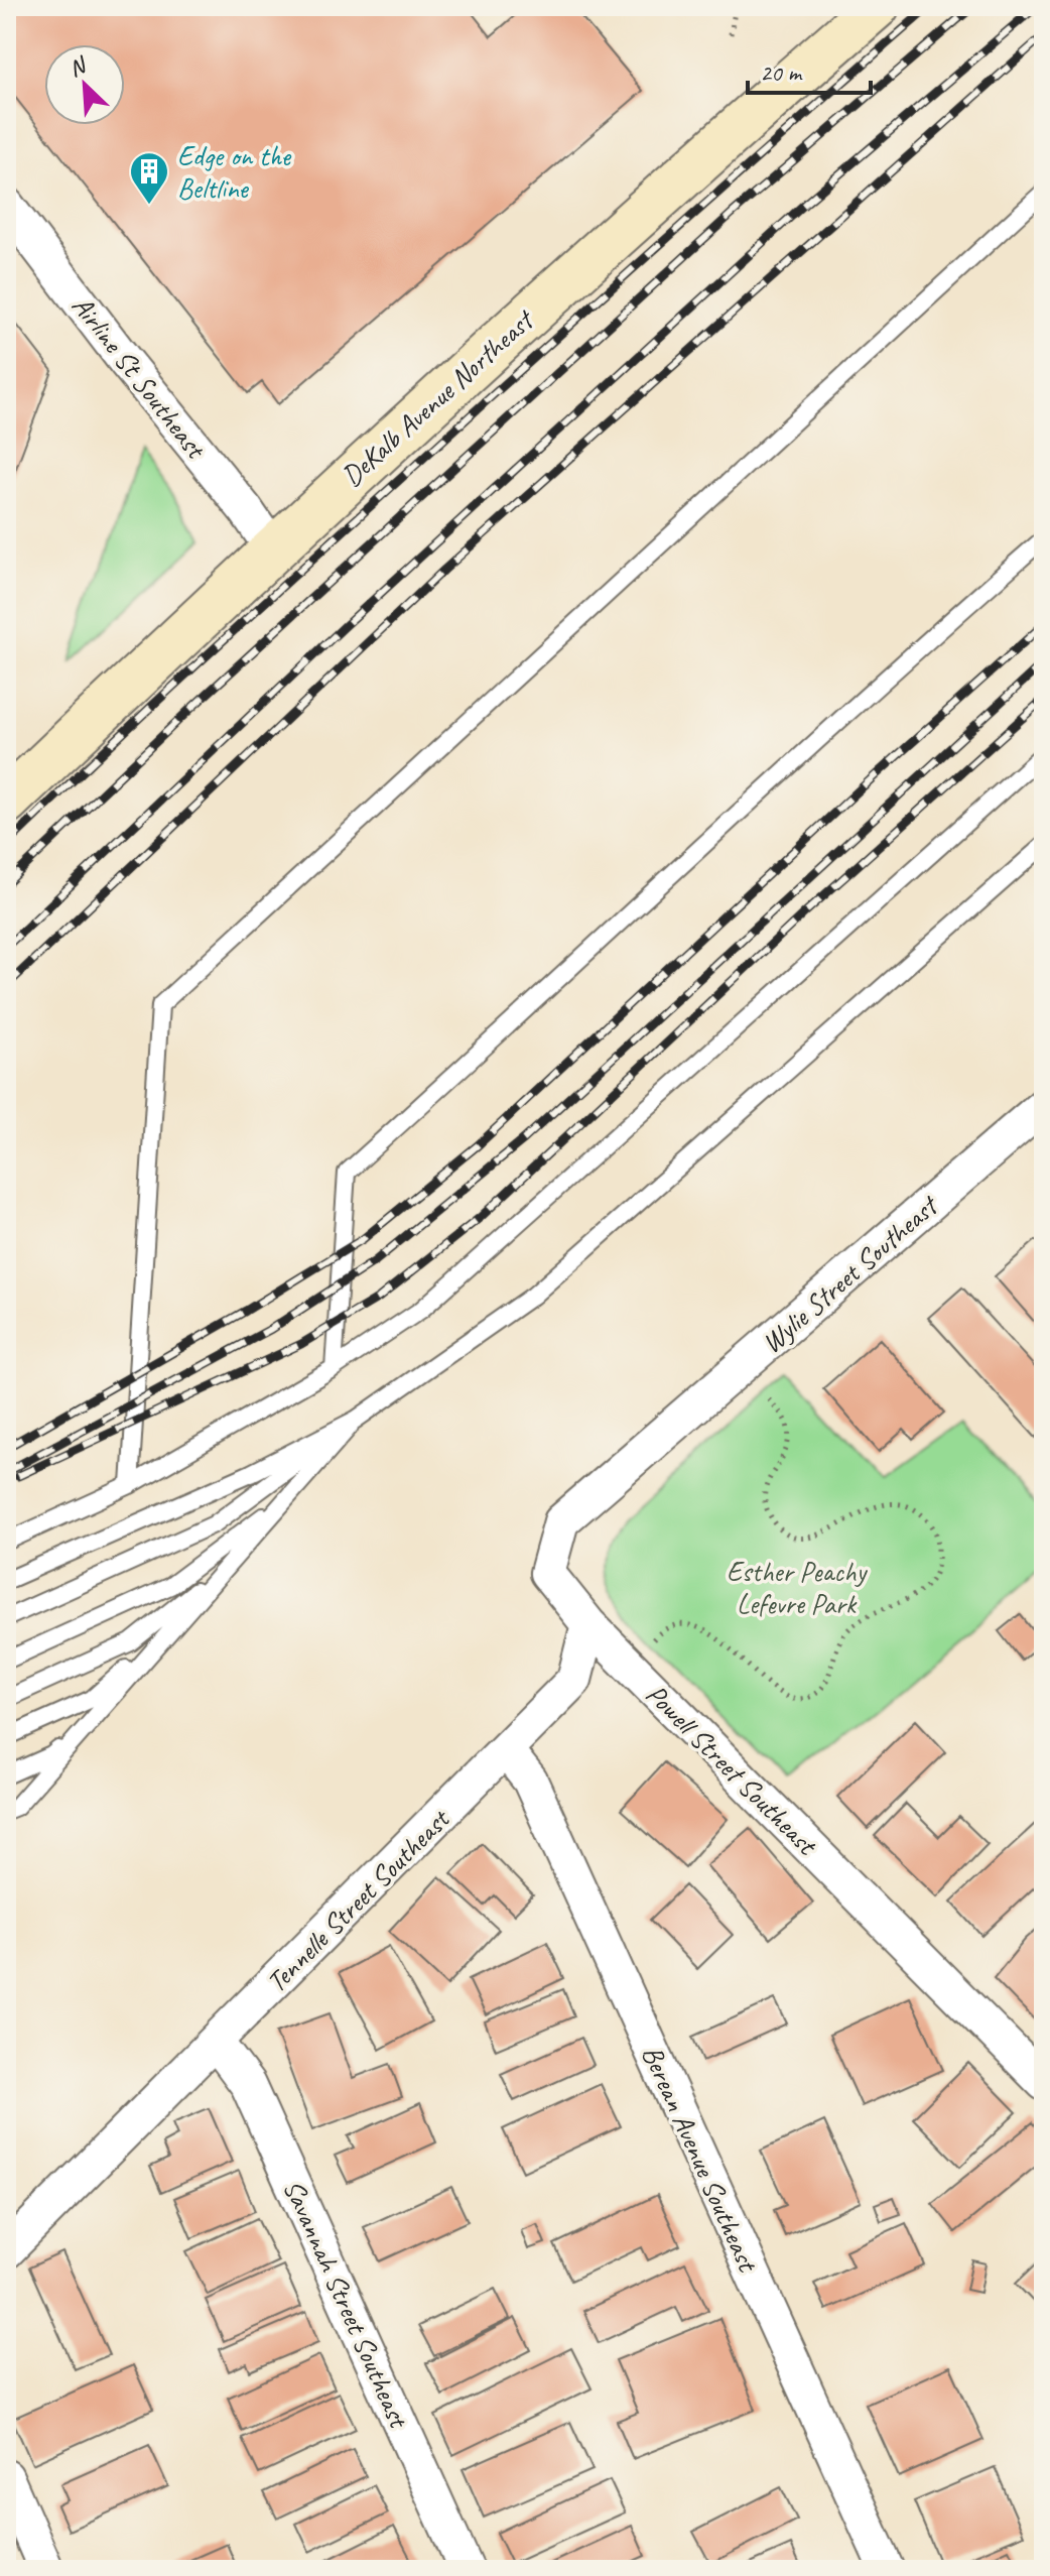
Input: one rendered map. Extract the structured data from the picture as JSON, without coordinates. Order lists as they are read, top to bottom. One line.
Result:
{"streets":{"main road":["DeKalb Avenue Northeast"],"street":["Airline St Southeast","Wylie Street Southeast","Powell Street Southeast","Tennelle Street Southeast","Berean Avenue Southeast","Savannah Street Southeast"]},"crossings":[["Airline St Southeast","DeKalb Avenue Northeast"],["Wylie Street Southeast","Powell Street Southeast"],["Powell Street Southeast","Tennelle Street Southeast"],["Tennelle Street Southeast","Berean Avenue Southeast"],["Tennelle Street Southeast","Savannah Street Southeast"]],"parks":["Esther Peachy Lefevre Park"],"places":{"building":["Edge on the Beltline"]},"scale_bar":"20 m","north":"top left"}
